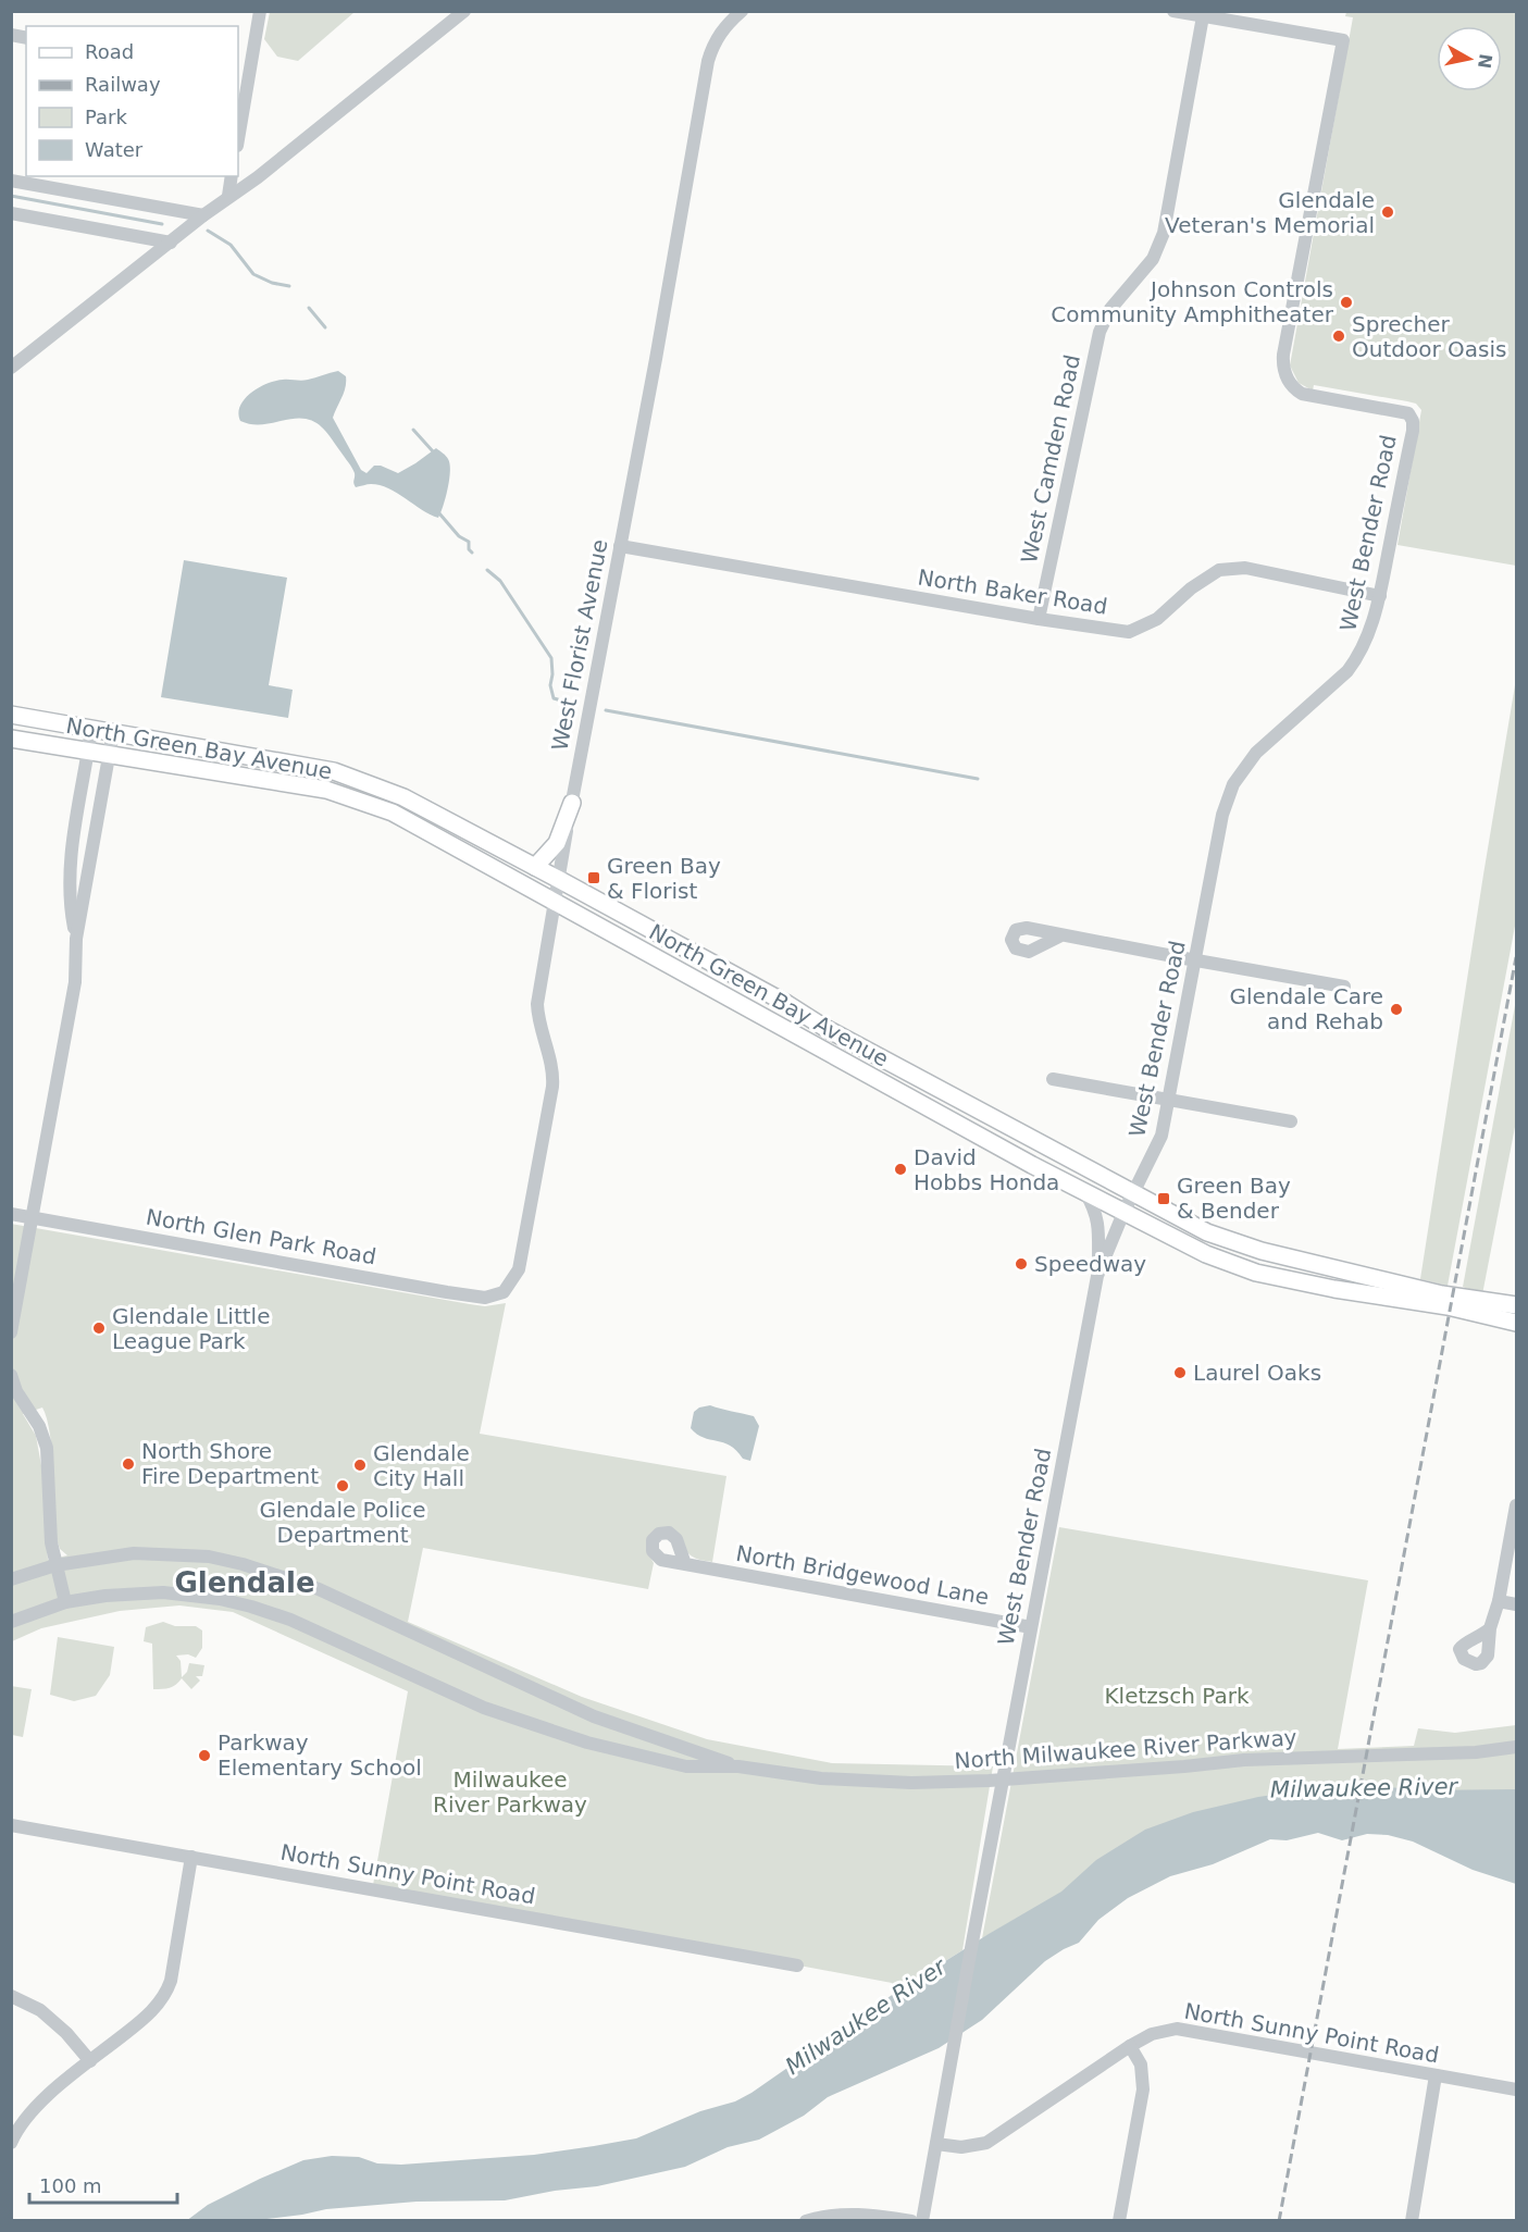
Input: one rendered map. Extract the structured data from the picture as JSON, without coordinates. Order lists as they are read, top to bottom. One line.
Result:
{"streets":{"main road":["North Green Bay Avenue"],"street":["West Camden Road","West Bender Road","North Baker Road","West Florist Avenue","North Glen Park Road","North Bridgewood Lane","North Milwaukee River Parkway","North Sunny Point Road"]},"crossings":[["West Camden Road","West Bender Road"],["West Camden Road","North Baker Road"],["West Bender Road","North Baker Road"],["West Bender Road","North Green Bay Avenue"],["West Bender Road","North Bridgewood Lane"],["West Bender Road","North Milwaukee River Parkway"],["West Bender Road","North Sunny Point Road"],["North Baker Road","West Florist Avenue"],["West Florist Avenue","North Green Bay Avenue"],["West Florist Avenue","North Glen Park Road"]],"districts":["Glendale"],"water":["Milwaukee River"],"parks":["Kletzsch Park","Milwaukee River Parkway"],"places":{"other":["Glendale Veteran's Memorial","Johnson Controls Community Amphitheater","Sprecher Outdoor Oasis","Glendale Care and Rehab","David Hobbs Honda","Speedway","Glendale Little League Park","Laurel Oaks","North Shore Fire Department","Glendale City Hall","Glendale Police Department","Parkway Elementary School"],"transit":["Green Bay & Florist","Green Bay & Bender"]},"legend":["Road","Railway","Park","Water"],"scale_bar":"100 m","north":"right"}
